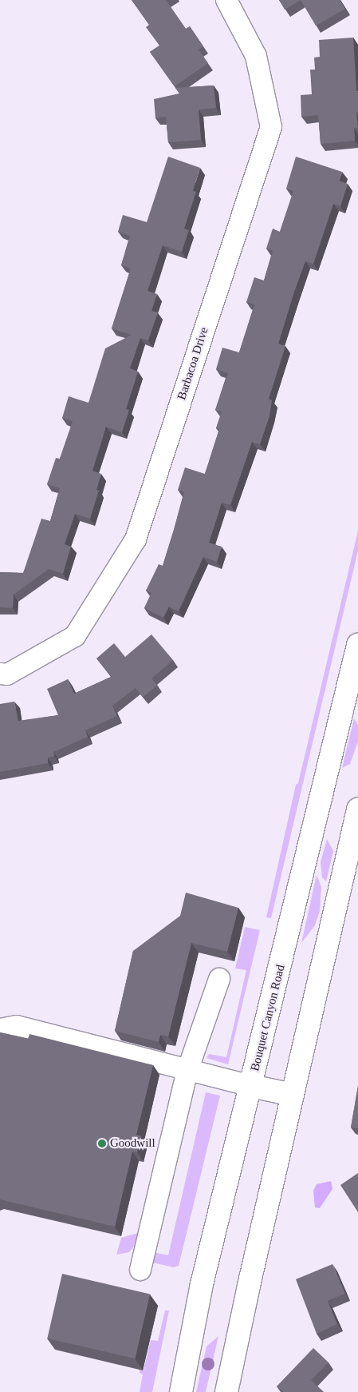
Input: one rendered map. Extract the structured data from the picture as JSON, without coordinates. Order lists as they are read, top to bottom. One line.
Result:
{"streets":{"main road":["Bouquet Canyon Road"],"street":["Barbacoa Drive"]},"places":["Goodwill"]}
